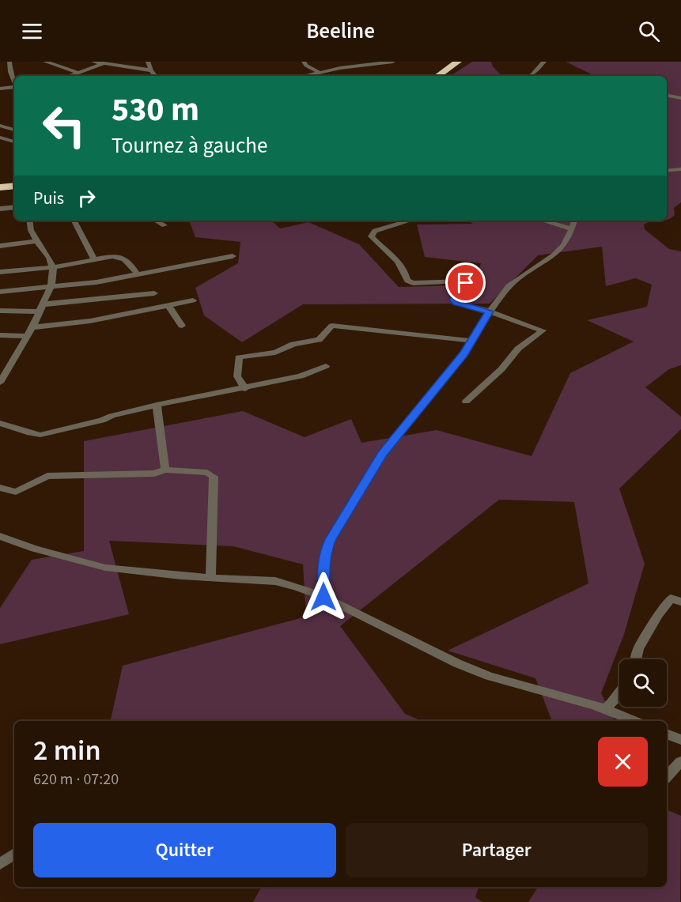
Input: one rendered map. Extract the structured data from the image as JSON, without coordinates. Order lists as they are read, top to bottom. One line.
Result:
{"page":{"header":"Beeline","turn":["530 m","Tournez à gauche"],"then":"Puis","heading":["2 min","620 m · 07:20"],"buttons":["Quitter","Partager"]}}
